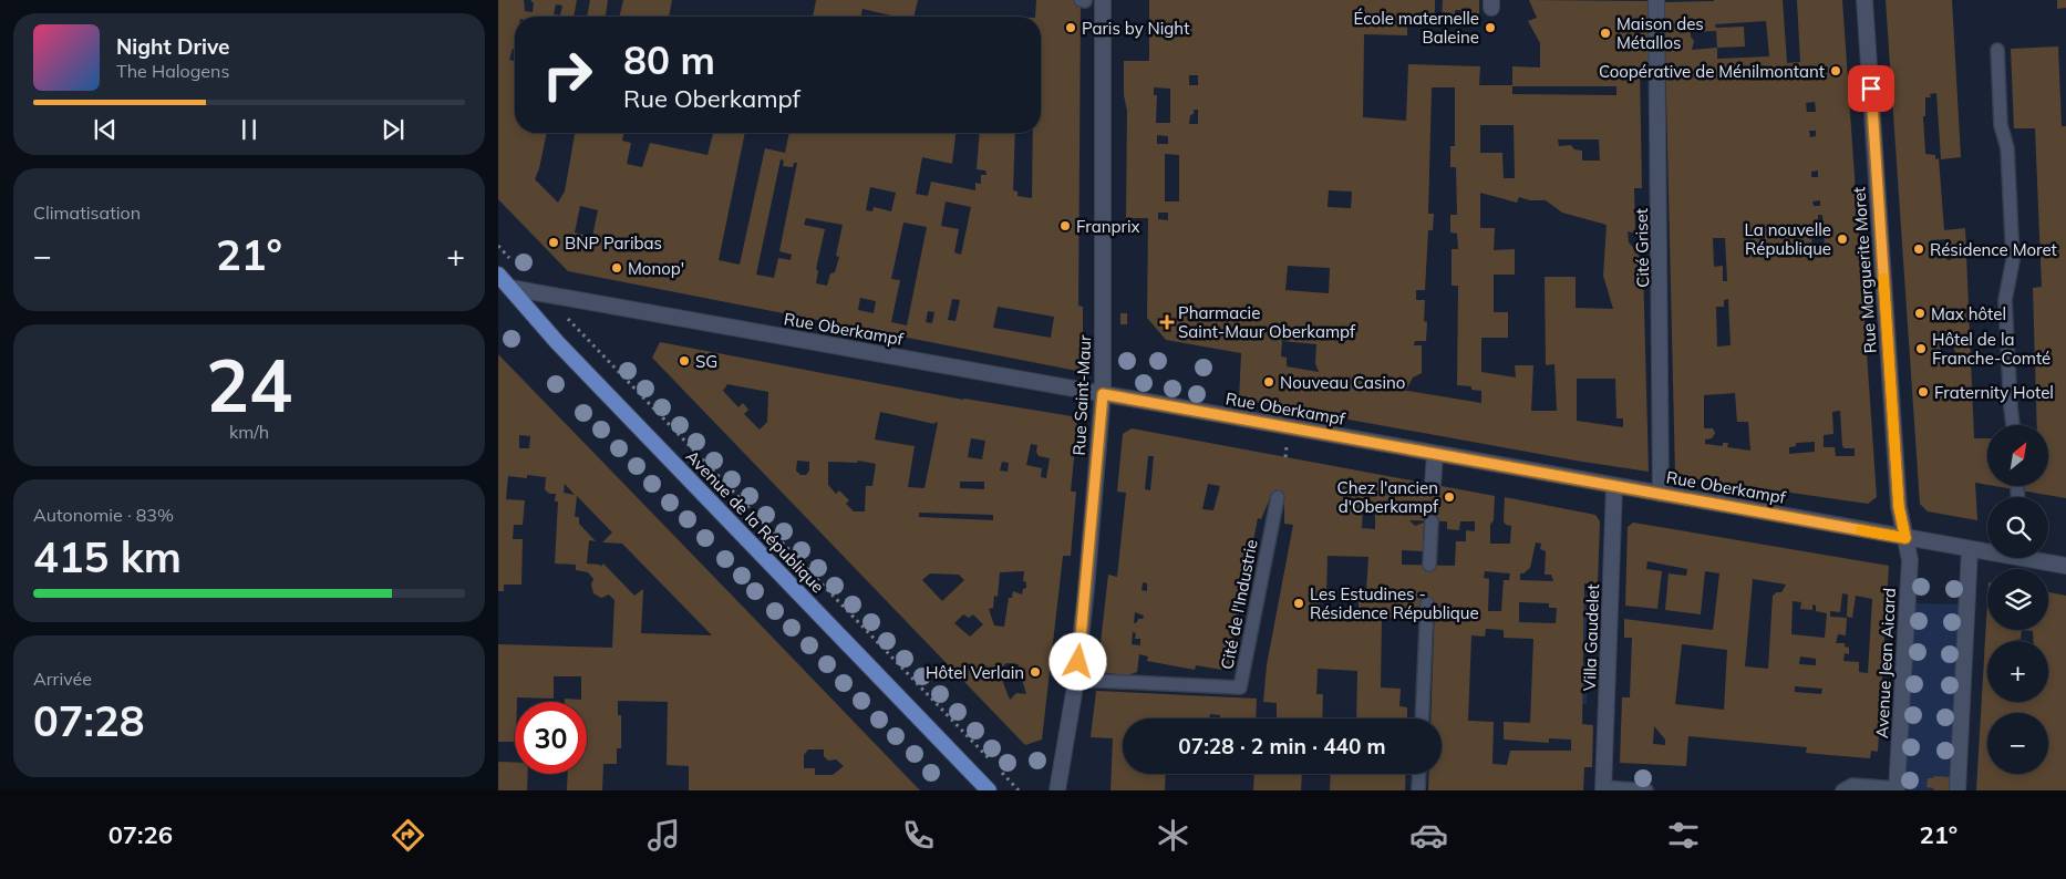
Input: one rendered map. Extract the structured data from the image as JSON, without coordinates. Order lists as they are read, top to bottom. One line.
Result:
{"streets":{"main road":["Avenue de la République"],"street":["Cité Griset","Rue Marguerite Moret","Rue Oberkampf","Rue Saint-Maur","Villa Gaudelet","Avenue Jean Aicard"],"lane":["Cité de l'Industrie"]},"crossings":[["Cité Griset","Rue Oberkampf"],["Rue Marguerite Moret","Rue Oberkampf"],["Rue Marguerite Moret","Avenue Jean Aicard"],["Rue Oberkampf","Rue Saint-Maur"],["Rue Oberkampf","Avenue de la République"],["Rue Oberkampf","Villa Gaudelet"],["Rue Oberkampf","Avenue Jean Aicard"],["Rue Saint-Maur","Cité de l'Industrie"]],"places":{"other":["Paris by Night","École maternelle Baleine","Maison des Métallos","Coopérative de Ménilmontant","Franprix","La nouvelle République","BNP Paribas","Résidence Moret","Monop'","Max hôtel","Hôtel de la Franche-Comté","SG","Nouveau Casino","Fraternity Hotel","Chez l'ancien d'Oberkampf","Les Estudines - Résidence République","Hôtel Verlain"],"health":["Pharmacie Saint-Maur Oberkampf"]},"north":"top right","page":{"turn":["80 m","Rue Oberkampf"],"song":["Night Drive","The Halogens"],"tile":["Climatisation",["24","km/h"],["Autonomie · 83%","415 km"],["Arrivée","07:28"]],"heat":["−","21°","+"],"map_buttons":["+","−"],"limit":"30","trip":"07:28 · 2 min · 440 m","tabs":["07:26","21°"]}}
